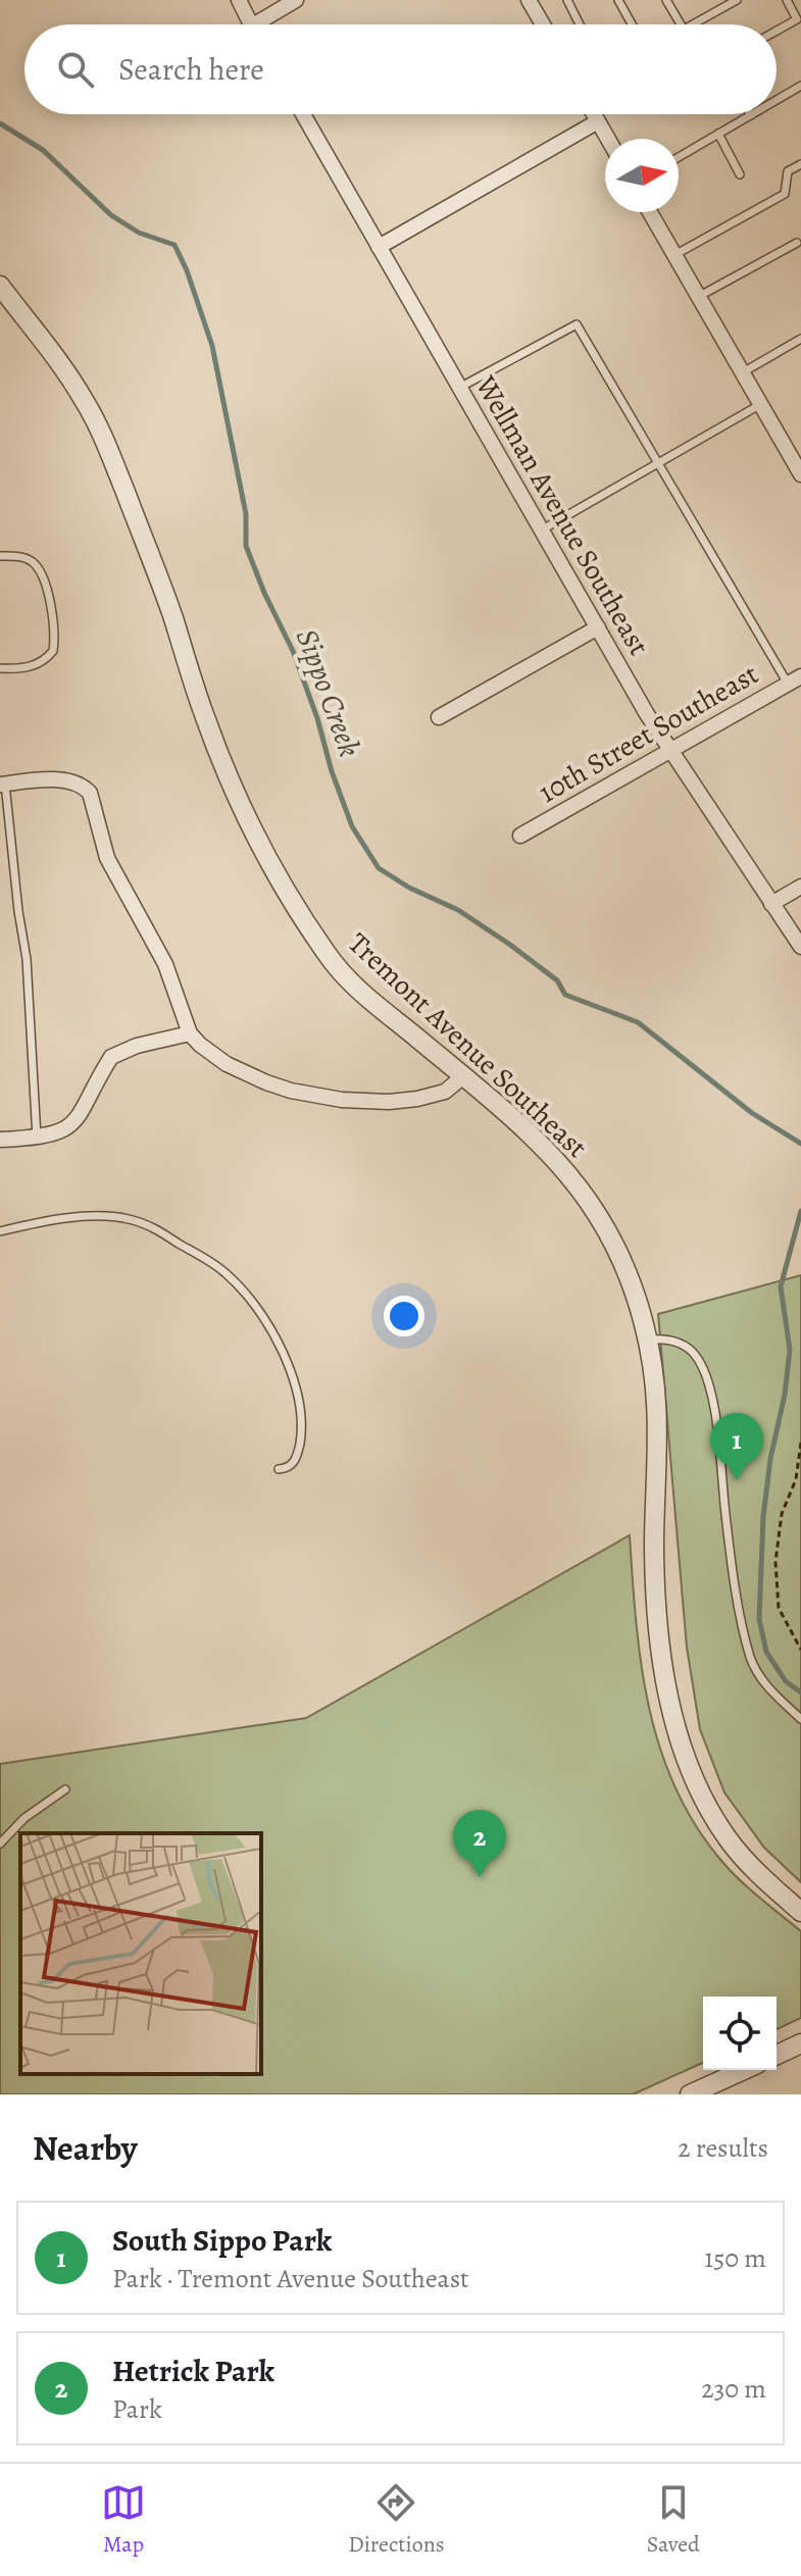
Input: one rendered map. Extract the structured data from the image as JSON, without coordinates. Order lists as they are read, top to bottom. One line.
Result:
{"streets":{"street":["Wellman Avenue Southeast","10th Street Southeast","Tremont Avenue Southeast"]},"crossings":[["Wellman Avenue Southeast","10th Street Southeast"]],"water":["Sippo Creek"],"north":"right","page":{"search":"Search here","pins":["1","2"],"heading":["Nearby","2 results"],"list":[{"mark":"1","name":"South Sippo Park","note":"Park · Tremont Avenue Southeast","value":"150 m"},{"mark":"2","name":"Hetrick Park","note":"Park","value":"230 m"}],"nav":["Map","Directions","Saved"]}}
